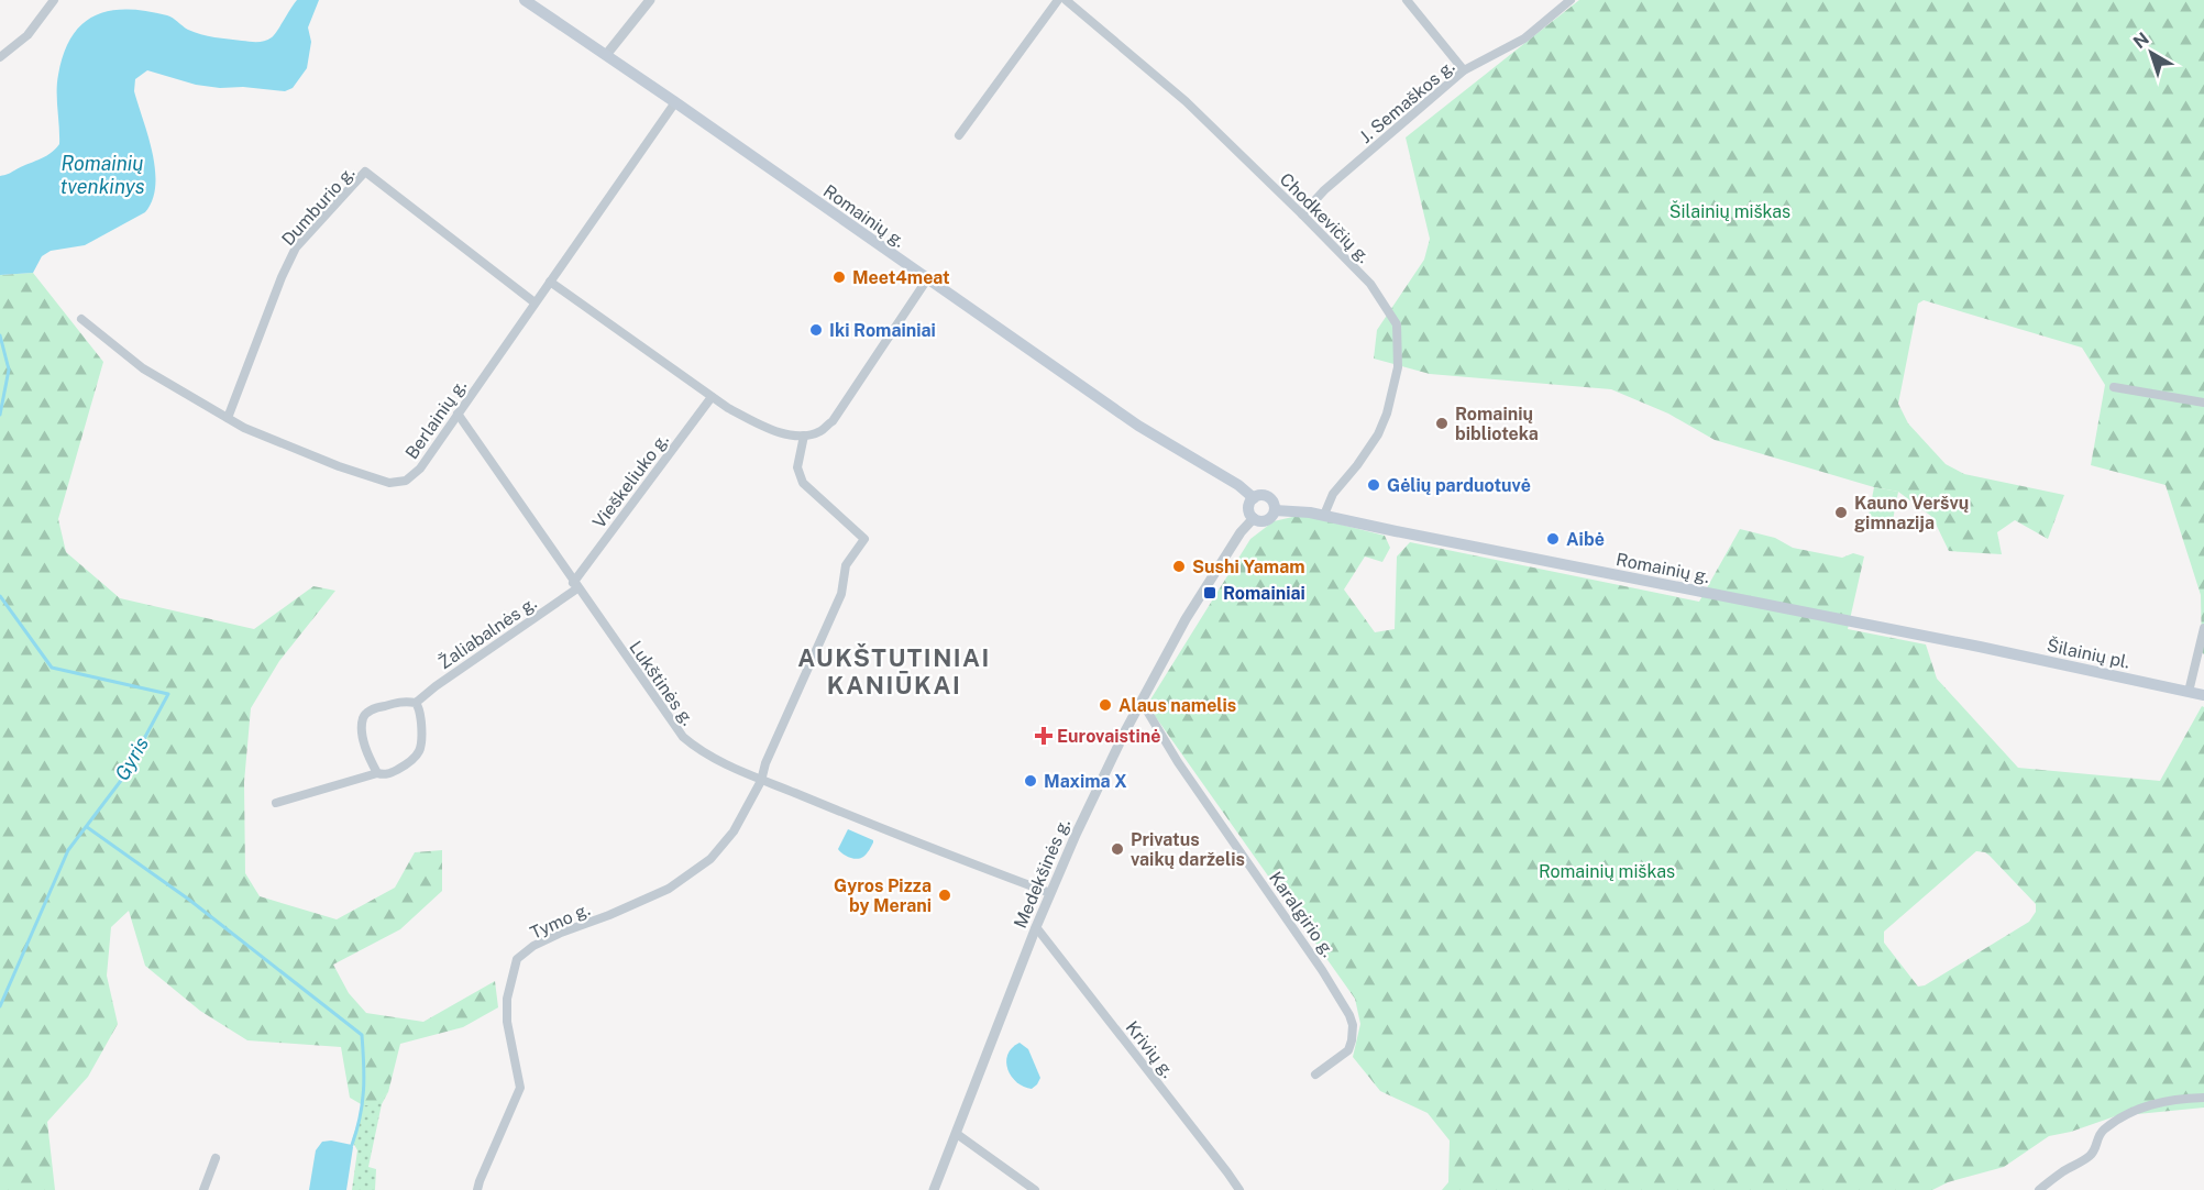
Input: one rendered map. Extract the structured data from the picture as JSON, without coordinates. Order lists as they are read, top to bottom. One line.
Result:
{"streets":{"main road":["Romainių g.","Šilainių pl."],"street":["J. Semaškos g.","Dumburio g.","Chodkevičių g.","Berlainių g.","Vieškeliuko g.","Žaliabalnės g.","Lukštinės g.","Medekšinės g.","Karalgirio g.","Tymo g.","Krivių g."]},"crossings":[["J. Semaškos g.","Chodkevičių g."],["Dumburio g.","Berlainių g."],["Romainių g.","Chodkevičių g."],["Romainių g.","Berlainių g."],["Romainių g.","Šilainių pl."],["Romainių g.","Medekšinės g."],["Berlainių g.","Lukštinės g."],["Vieškeliuko g.","Žaliabalnės g."],["Vieškeliuko g.","Lukštinės g."],["Žaliabalnės g.","Lukštinės g."],["Lukštinės g.","Medekšinės g."],["Lukštinės g.","Tymo g."],["Medekšinės g.","Karalgirio g."],["Medekšinės g.","Krivių g."]],"districts":["AUKŠTUTINIAI KANIŪKAI"],"water":["Romainių tvenkinys","Gyris"],"parks":["Šilainių miškas","Romainių miškas"],"places":{"other":["Meet4meat","Iki Romainiai","Romainių biblioteka","Gėlių parduotuvė","Kauno Veršvų gimnazija","Aibė","Sushi Yamam","Alaus namelis","Maxima X","Privatus vaikų darželis","Gyros Pizza by Merani"],"transit":["Romainiai"],"health":["Eurovaistinė"]},"north":"top left"}
